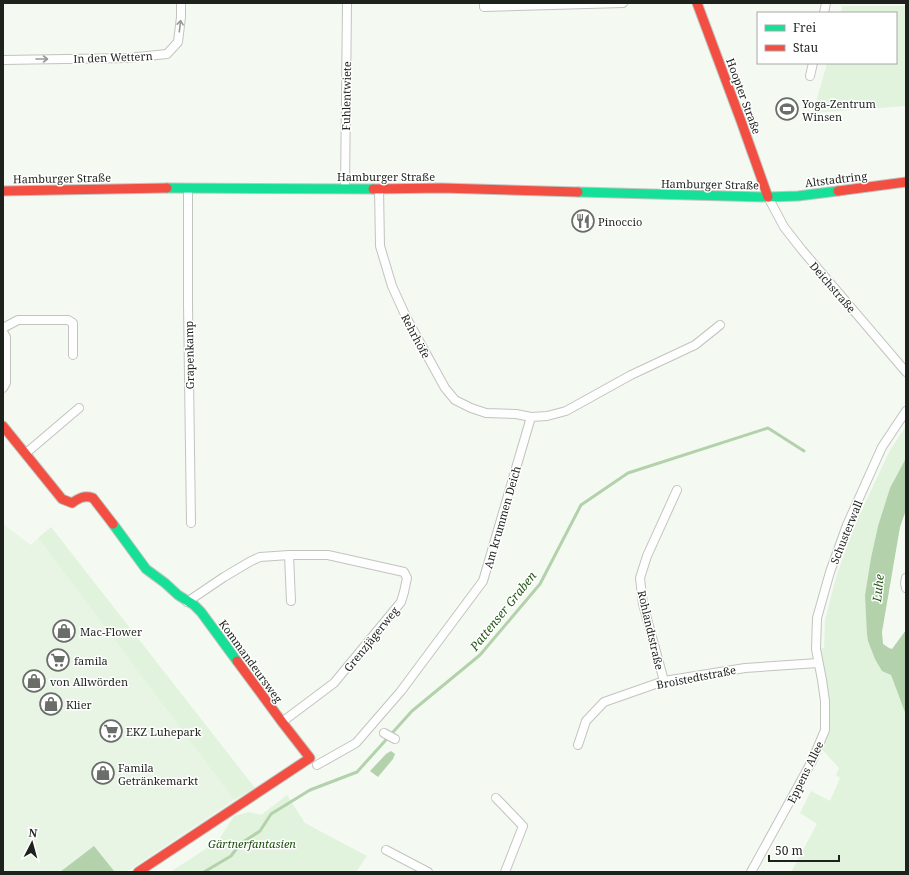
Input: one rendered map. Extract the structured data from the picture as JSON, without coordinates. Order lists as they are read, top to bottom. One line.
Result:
{"streets":{"main road":["Hoopter Straße","Hamburger Straße","Altstadtring","Kommandeursweg"],"street":["In den Wettern","Fuhlentwiete","Deichstraße","Rehrhöfe","Grapenkamp","Am krummen Deich","Schusterwall","Rohlandtstraße","Grenzjägerweg","Broistedtstraße","Eppens Allee"]},"crossings":[["Fuhlentwiete","Hamburger Straße"],["Hoopter Straße","Hamburger Straße"],["Hoopter Straße","Altstadtring"],["Hoopter Straße","Deichstraße"],["Hamburger Straße","Altstadtring"],["Hamburger Straße","Deichstraße"],["Hamburger Straße","Rehrhöfe"],["Hamburger Straße","Grapenkamp"],["Altstadtring","Deichstraße"],["Rehrhöfe","Am krummen Deich"],["Schusterwall","Broistedtstraße"],["Schusterwall","Eppens Allee"],["Rohlandtstraße","Broistedtstraße"],["Grenzjägerweg","Kommandeursweg"],["Broistedtstraße","Eppens Allee"]],"one_way":["In den Wettern"],"water":["Luhe","Pattenser Graben"],"parks":["Gärtnerfantasien"],"places":{"sports":["Yoga-Zentrum Winsen"],"restaurant":["Pinoccio"],"shop":["Mac-Flower","von Allwörden","Klier","Famila Getränkemarkt"],"supermarket":["famila","EKZ Luhepark"]},"legend":["Frei","Stau"],"scale_bar":"50 m","north":"top"}
